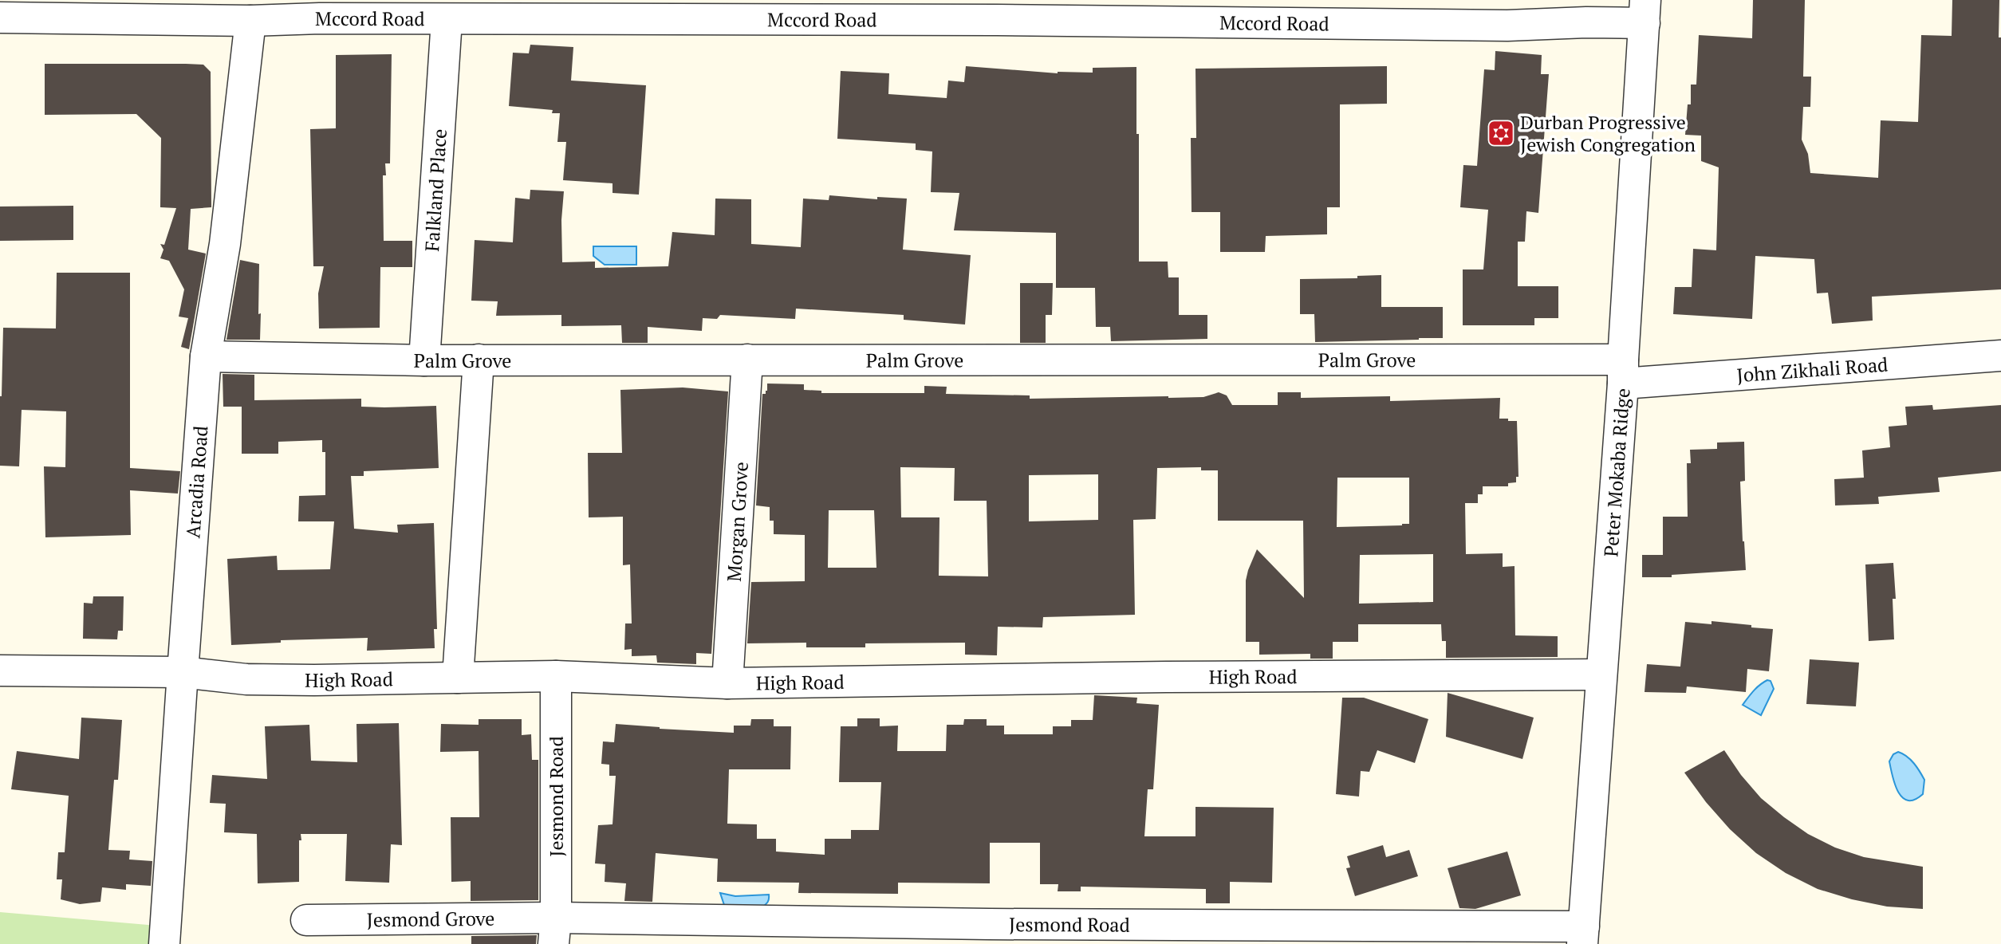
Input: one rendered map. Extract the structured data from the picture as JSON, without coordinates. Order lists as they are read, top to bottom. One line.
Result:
{"streets":{"street":["Mccord Road","Falkland Place","Palm Grove","John Zikhali Road","Peter Mokaba Ridge","Arcadia Road","Morgan Grove","High Road","Jesmond Road","Jesmond Grove"]},"crossings":[["Mccord Road","Falkland Place"],["Mccord Road","Peter Mokaba Ridge"],["Mccord Road","Arcadia Road"],["Falkland Place","Palm Grove"],["Palm Grove","John Zikhali Road"],["Palm Grove","Peter Mokaba Ridge"],["Palm Grove","Arcadia Road"],["Palm Grove","Morgan Grove"],["John Zikhali Road","Peter Mokaba Ridge"],["Peter Mokaba Ridge","High Road"],["Peter Mokaba Ridge","Jesmond Road"],["Arcadia Road","High Road"],["Morgan Grove","High Road"],["High Road","Jesmond Road"],["Jesmond Road","Jesmond Grove"]],"places":{"synagogue":["Durban Progressive Jewish Congregation"]}}
